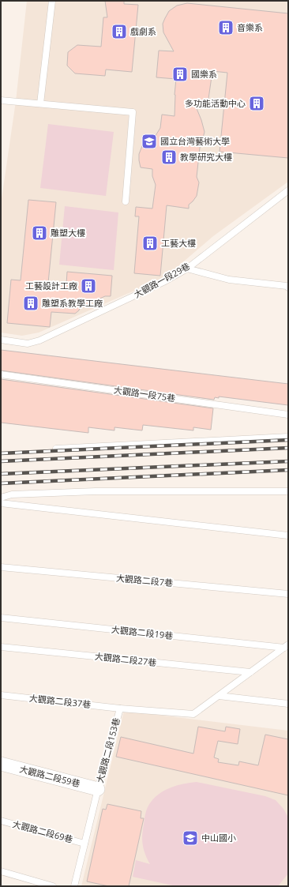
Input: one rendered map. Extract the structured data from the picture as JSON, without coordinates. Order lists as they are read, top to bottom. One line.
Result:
{"streets":{"street":["大觀路二段59巷"],"lane":["大觀路一段29巷","大觀路一段75巷","大觀路二段7巷","大觀路二段19巷","大觀路二段27巷","大觀路二段37巷","大觀路二段153巷","大觀路二段69巷"]},"crossings":[["大觀路二段19巷","大觀路二段153巷"],["大觀路二段27巷","大觀路二段153巷"],["大觀路二段37巷","大觀路二段153巷"],["大觀路二段153巷","大觀路二段59巷"],["大觀路二段153巷","大觀路二段69巷"]],"places":{"building":["音樂系","戲劇系","國樂系","多功能活動中心","教學研究大樓","雕塑大樓","工藝大樓","工藝設計工廠","雕塑系教學工廠"],"school or university":["國立台灣藝術大學","中山國小"]}}
